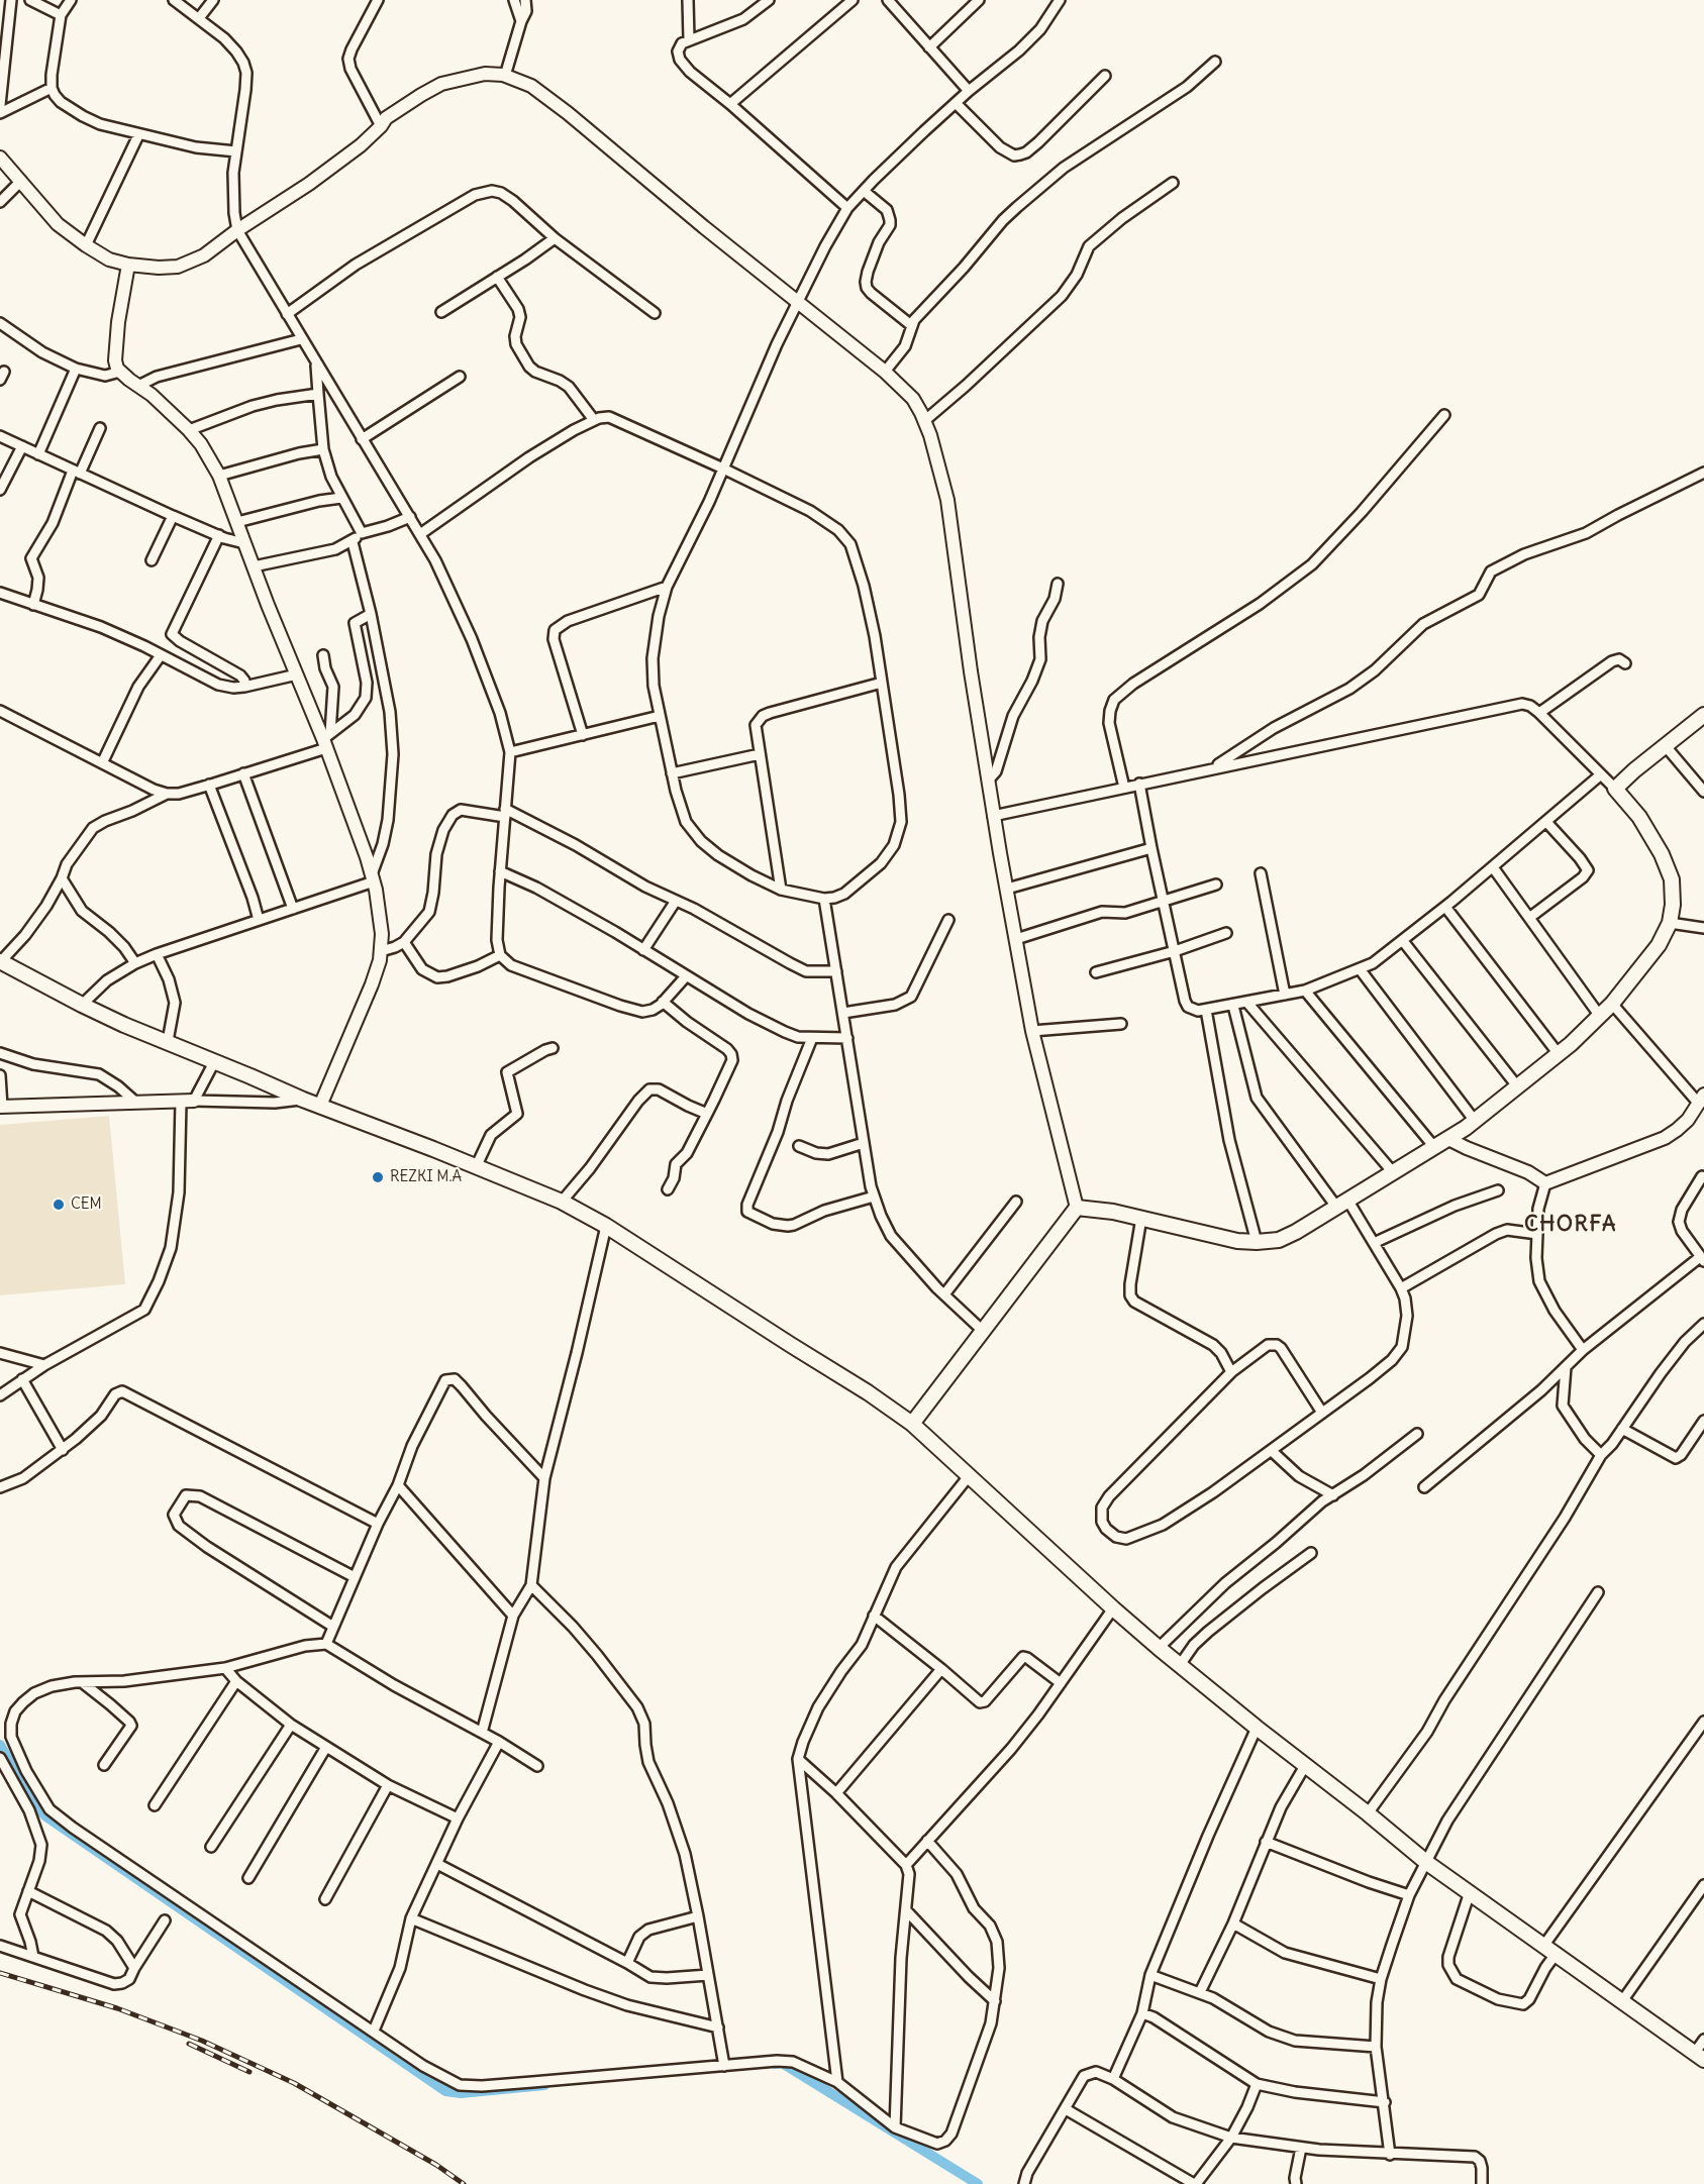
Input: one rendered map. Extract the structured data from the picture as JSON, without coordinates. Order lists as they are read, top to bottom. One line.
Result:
{"districts":["CHORFA"],"places":["REZKI M.A","CEM"]}
